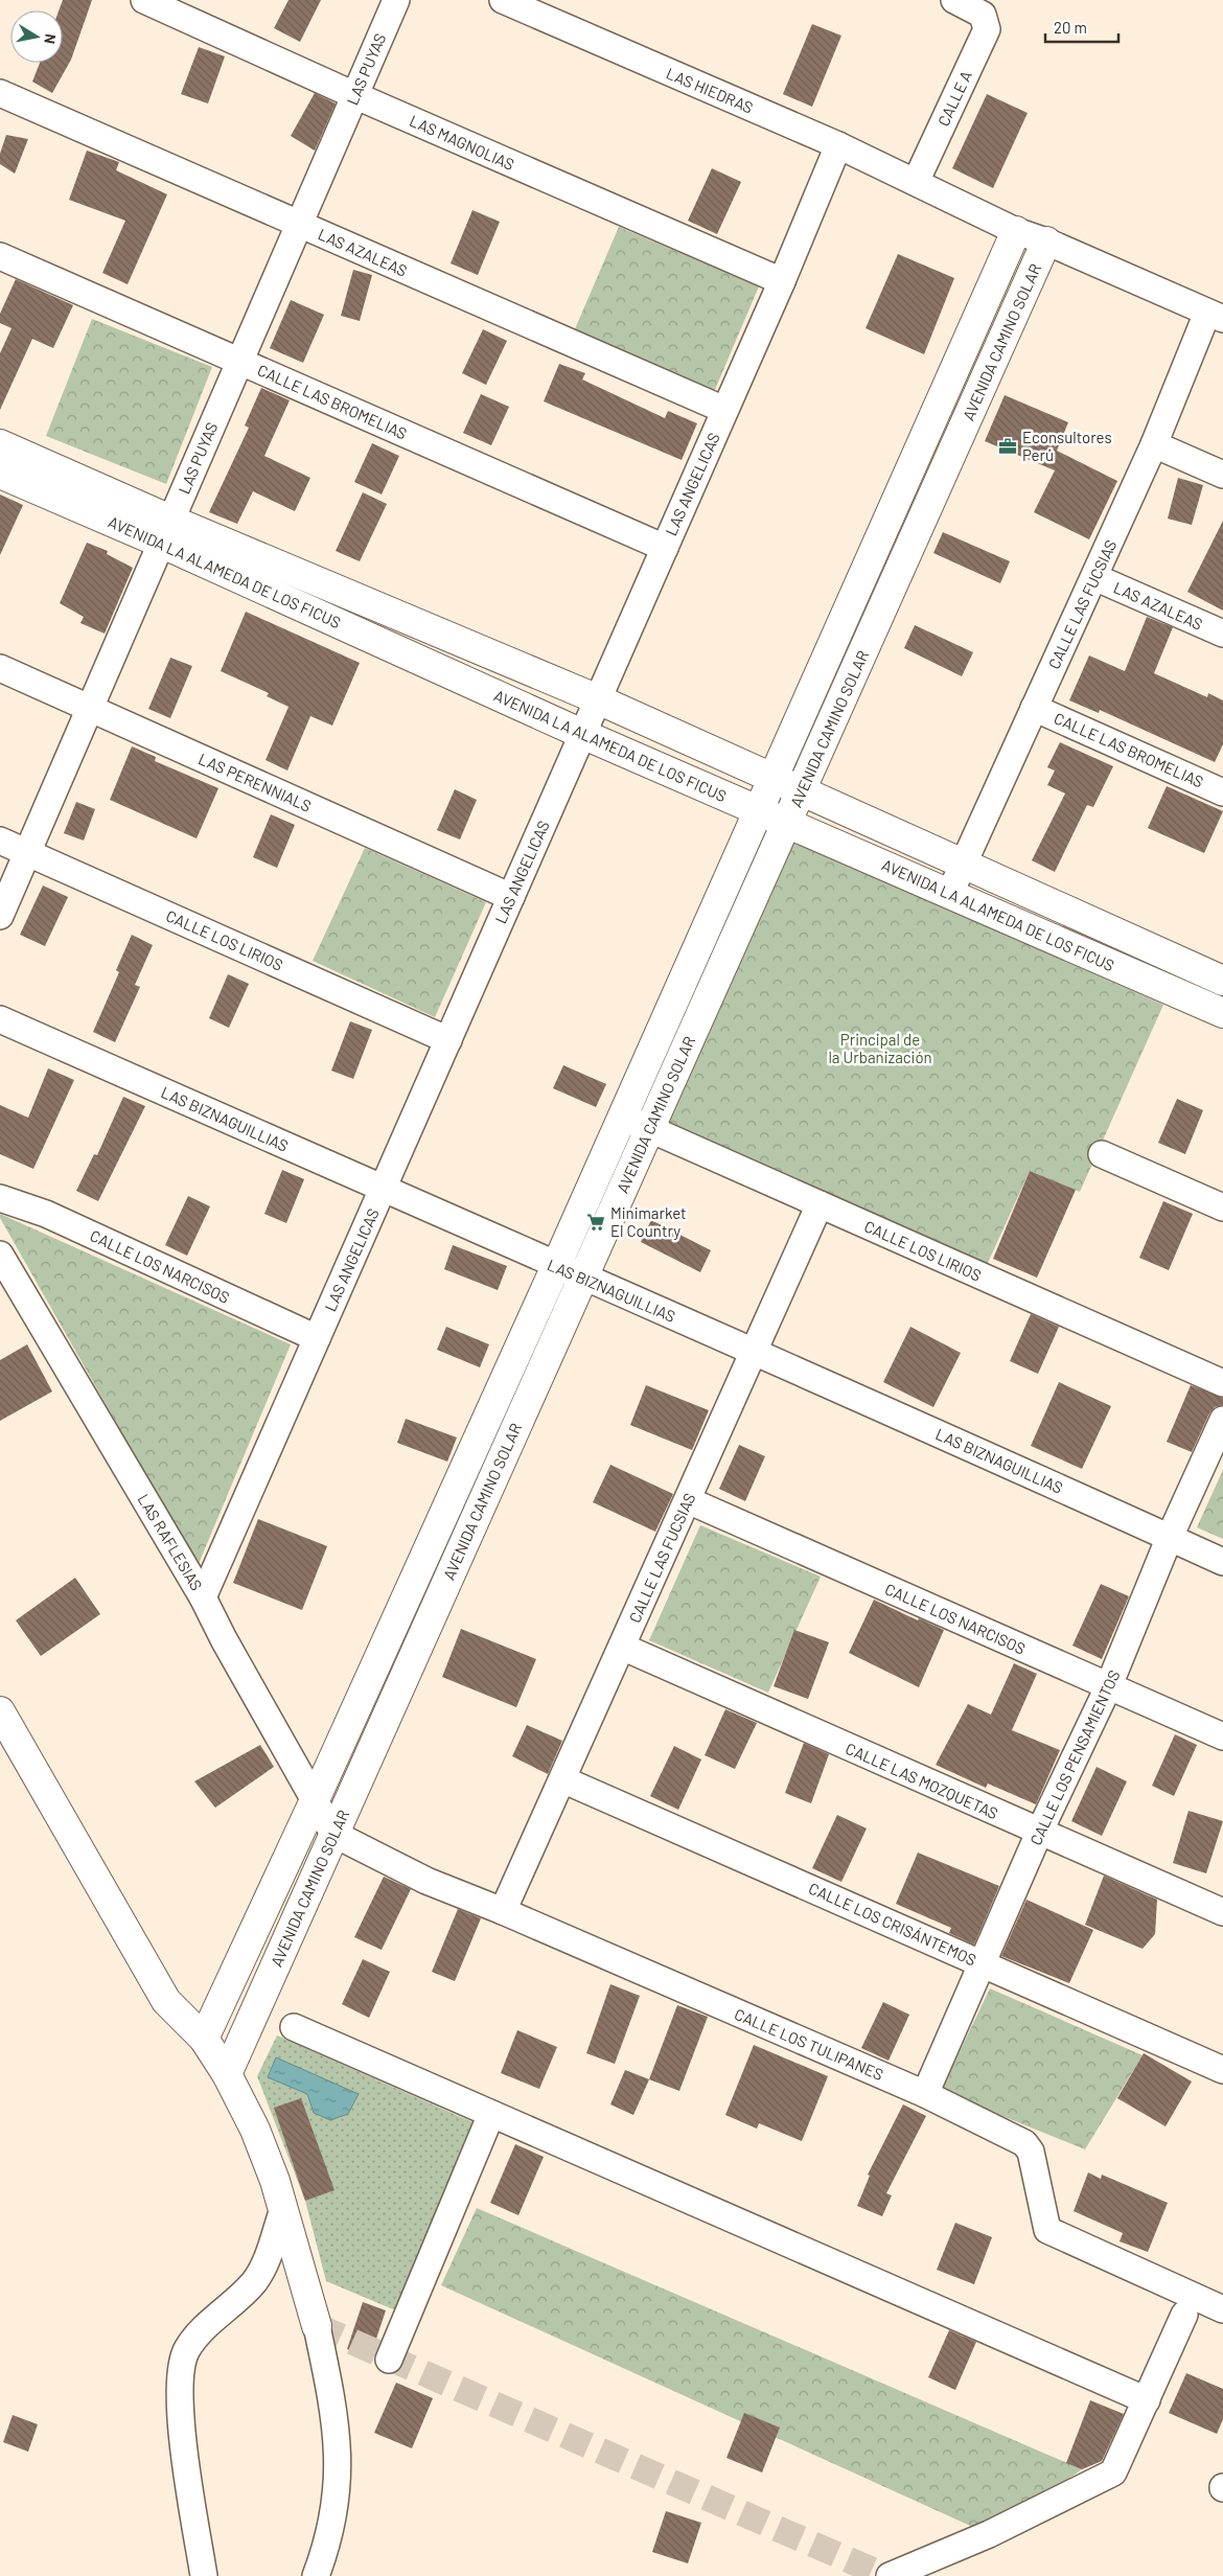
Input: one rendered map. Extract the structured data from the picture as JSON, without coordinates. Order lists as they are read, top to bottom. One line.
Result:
{"streets":{"street":["LAS PUYAS","LAS HIEDRAS","CALLE A","LAS MAGNOLIAS","LAS AZALEAS","AVENIDA CAMINO SOLAR","CALLE LAS BROMELIAS","LAS ANGELICAS","AVENIDA LA ALAMEDA DE LOS FICUS","CALLE LAS FUCSIAS","LAS PERENNIALS","CALLE LOS LIRIOS","LAS BIZNAGUILLIAS","CALLE LOS NARCISOS","LAS RAFLESIAS","CALLE LOS PENSAMIENTOS","CALLE LAS MOZQUETAS","CALLE LOS CRISÁNTEMOS","CALLE LOS TULIPANES"]},"crossings":[["LAS PUYAS","LAS MAGNOLIAS"],["LAS PUYAS","LAS AZALEAS"],["LAS PUYAS","CALLE LAS BROMELIAS"],["LAS PUYAS","AVENIDA LA ALAMEDA DE LOS FICUS"],["LAS PUYAS","LAS PERENNIALS"],["LAS PUYAS","CALLE LOS LIRIOS"],["LAS HIEDRAS","CALLE A"],["LAS HIEDRAS","AVENIDA CAMINO SOLAR"],["LAS HIEDRAS","LAS ANGELICAS"],["LAS HIEDRAS","CALLE LAS FUCSIAS"],["LAS MAGNOLIAS","LAS ANGELICAS"],["LAS AZALEAS","LAS ANGELICAS"],["LAS AZALEAS","CALLE LAS FUCSIAS"],["AVENIDA CAMINO SOLAR","AVENIDA LA ALAMEDA DE LOS FICUS"],["AVENIDA CAMINO SOLAR","CALLE LOS LIRIOS"],["AVENIDA CAMINO SOLAR","LAS BIZNAGUILLIAS"],["AVENIDA CAMINO SOLAR","LAS RAFLESIAS"],["AVENIDA CAMINO SOLAR","CALLE LOS TULIPANES"],["CALLE LAS BROMELIAS","LAS ANGELICAS"],["CALLE LAS BROMELIAS","CALLE LAS FUCSIAS"],["LAS ANGELICAS","AVENIDA LA ALAMEDA DE LOS FICUS"],["LAS ANGELICAS","LAS PERENNIALS"],["LAS ANGELICAS","CALLE LOS LIRIOS"],["LAS ANGELICAS","LAS BIZNAGUILLIAS"],["LAS ANGELICAS","CALLE LOS NARCISOS"],["LAS ANGELICAS","LAS RAFLESIAS"],["AVENIDA LA ALAMEDA DE LOS FICUS","CALLE LAS FUCSIAS"],["CALLE LAS FUCSIAS","CALLE LOS LIRIOS"],["CALLE LAS FUCSIAS","LAS BIZNAGUILLIAS"],["CALLE LAS FUCSIAS","CALLE LOS NARCISOS"],["CALLE LAS FUCSIAS","CALLE LAS MOZQUETAS"],["CALLE LAS FUCSIAS","CALLE LOS CRISÁNTEMOS"],["CALLE LAS FUCSIAS","CALLE LOS TULIPANES"],["LAS BIZNAGUILLIAS","CALLE LOS PENSAMIENTOS"],["CALLE LOS NARCISOS","CALLE LOS PENSAMIENTOS"],["LAS RAFLESIAS","CALLE LOS TULIPANES"],["CALLE LOS PENSAMIENTOS","CALLE LAS MOZQUETAS"],["CALLE LOS PENSAMIENTOS","CALLE LOS CRISÁNTEMOS"],["CALLE LOS PENSAMIENTOS","CALLE LOS TULIPANES"]],"parks":["Principal de la Urbanización"],"places":{"office":["Econsultores Perú"],"supermarket":["Minimarket El Country"]},"scale_bar":"20 m","north":"right"}
